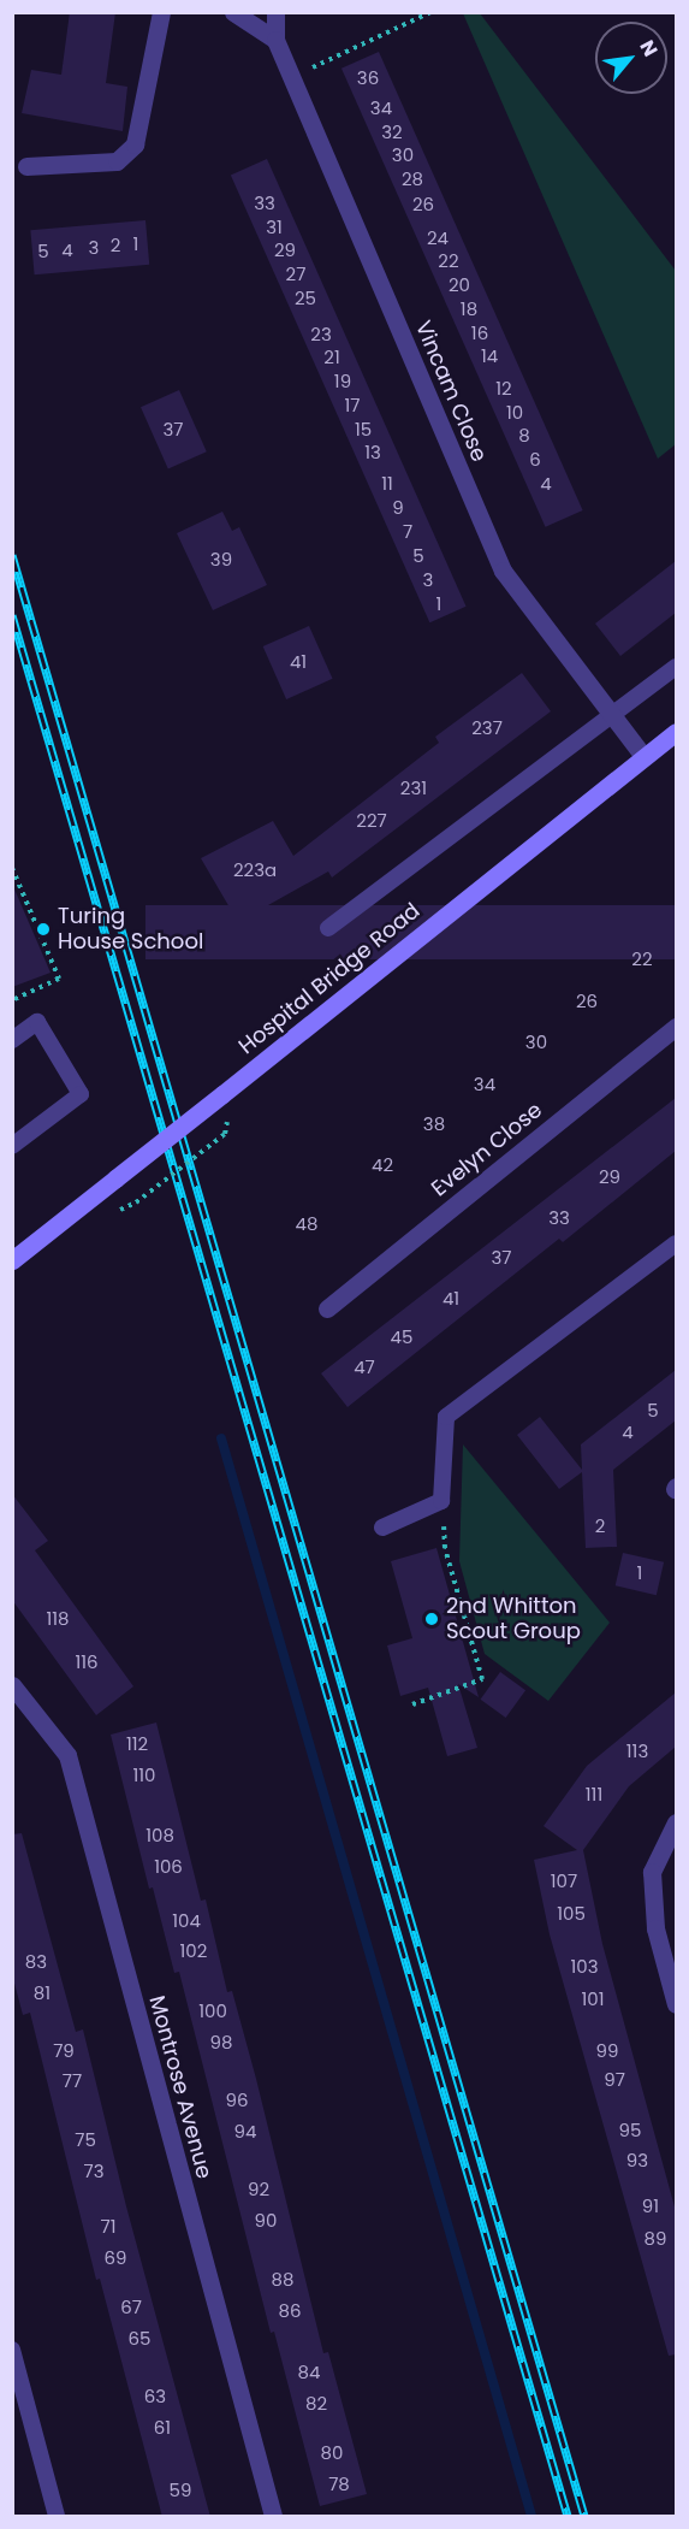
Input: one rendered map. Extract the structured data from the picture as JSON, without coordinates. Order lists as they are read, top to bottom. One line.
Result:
{"streets":{"main road":["Hospital Bridge Road"],"street":["Vincam Close","Evelyn Close","Montrose Avenue"]},"crossings":[["Vincam Close","Hospital Bridge Road"]],"places":["Turing House School","2nd Whitton Scout Group"],"house_numbers":["36","34","32","30","28","33","26","31","24","1","2","3","4","29","5","22","27","20","25","18","16","23","14","21","19","12","17","10","37","15","8","13","6","11","4","9","7","5","39","3","1","41","237","231","227","223a","22","26","30","34","38","42","29","33","48","37","41","45","47","5","4","2","1","118","116","112","113","110","111","108","106","107","105","104","102","83","103","81","101","100","98","79","99","97","77","96","95","94","75","93","73","92","91","90","71","89","69","88","67","86","65","84","63","82","61","80","78","59"],"north":"top right"}
